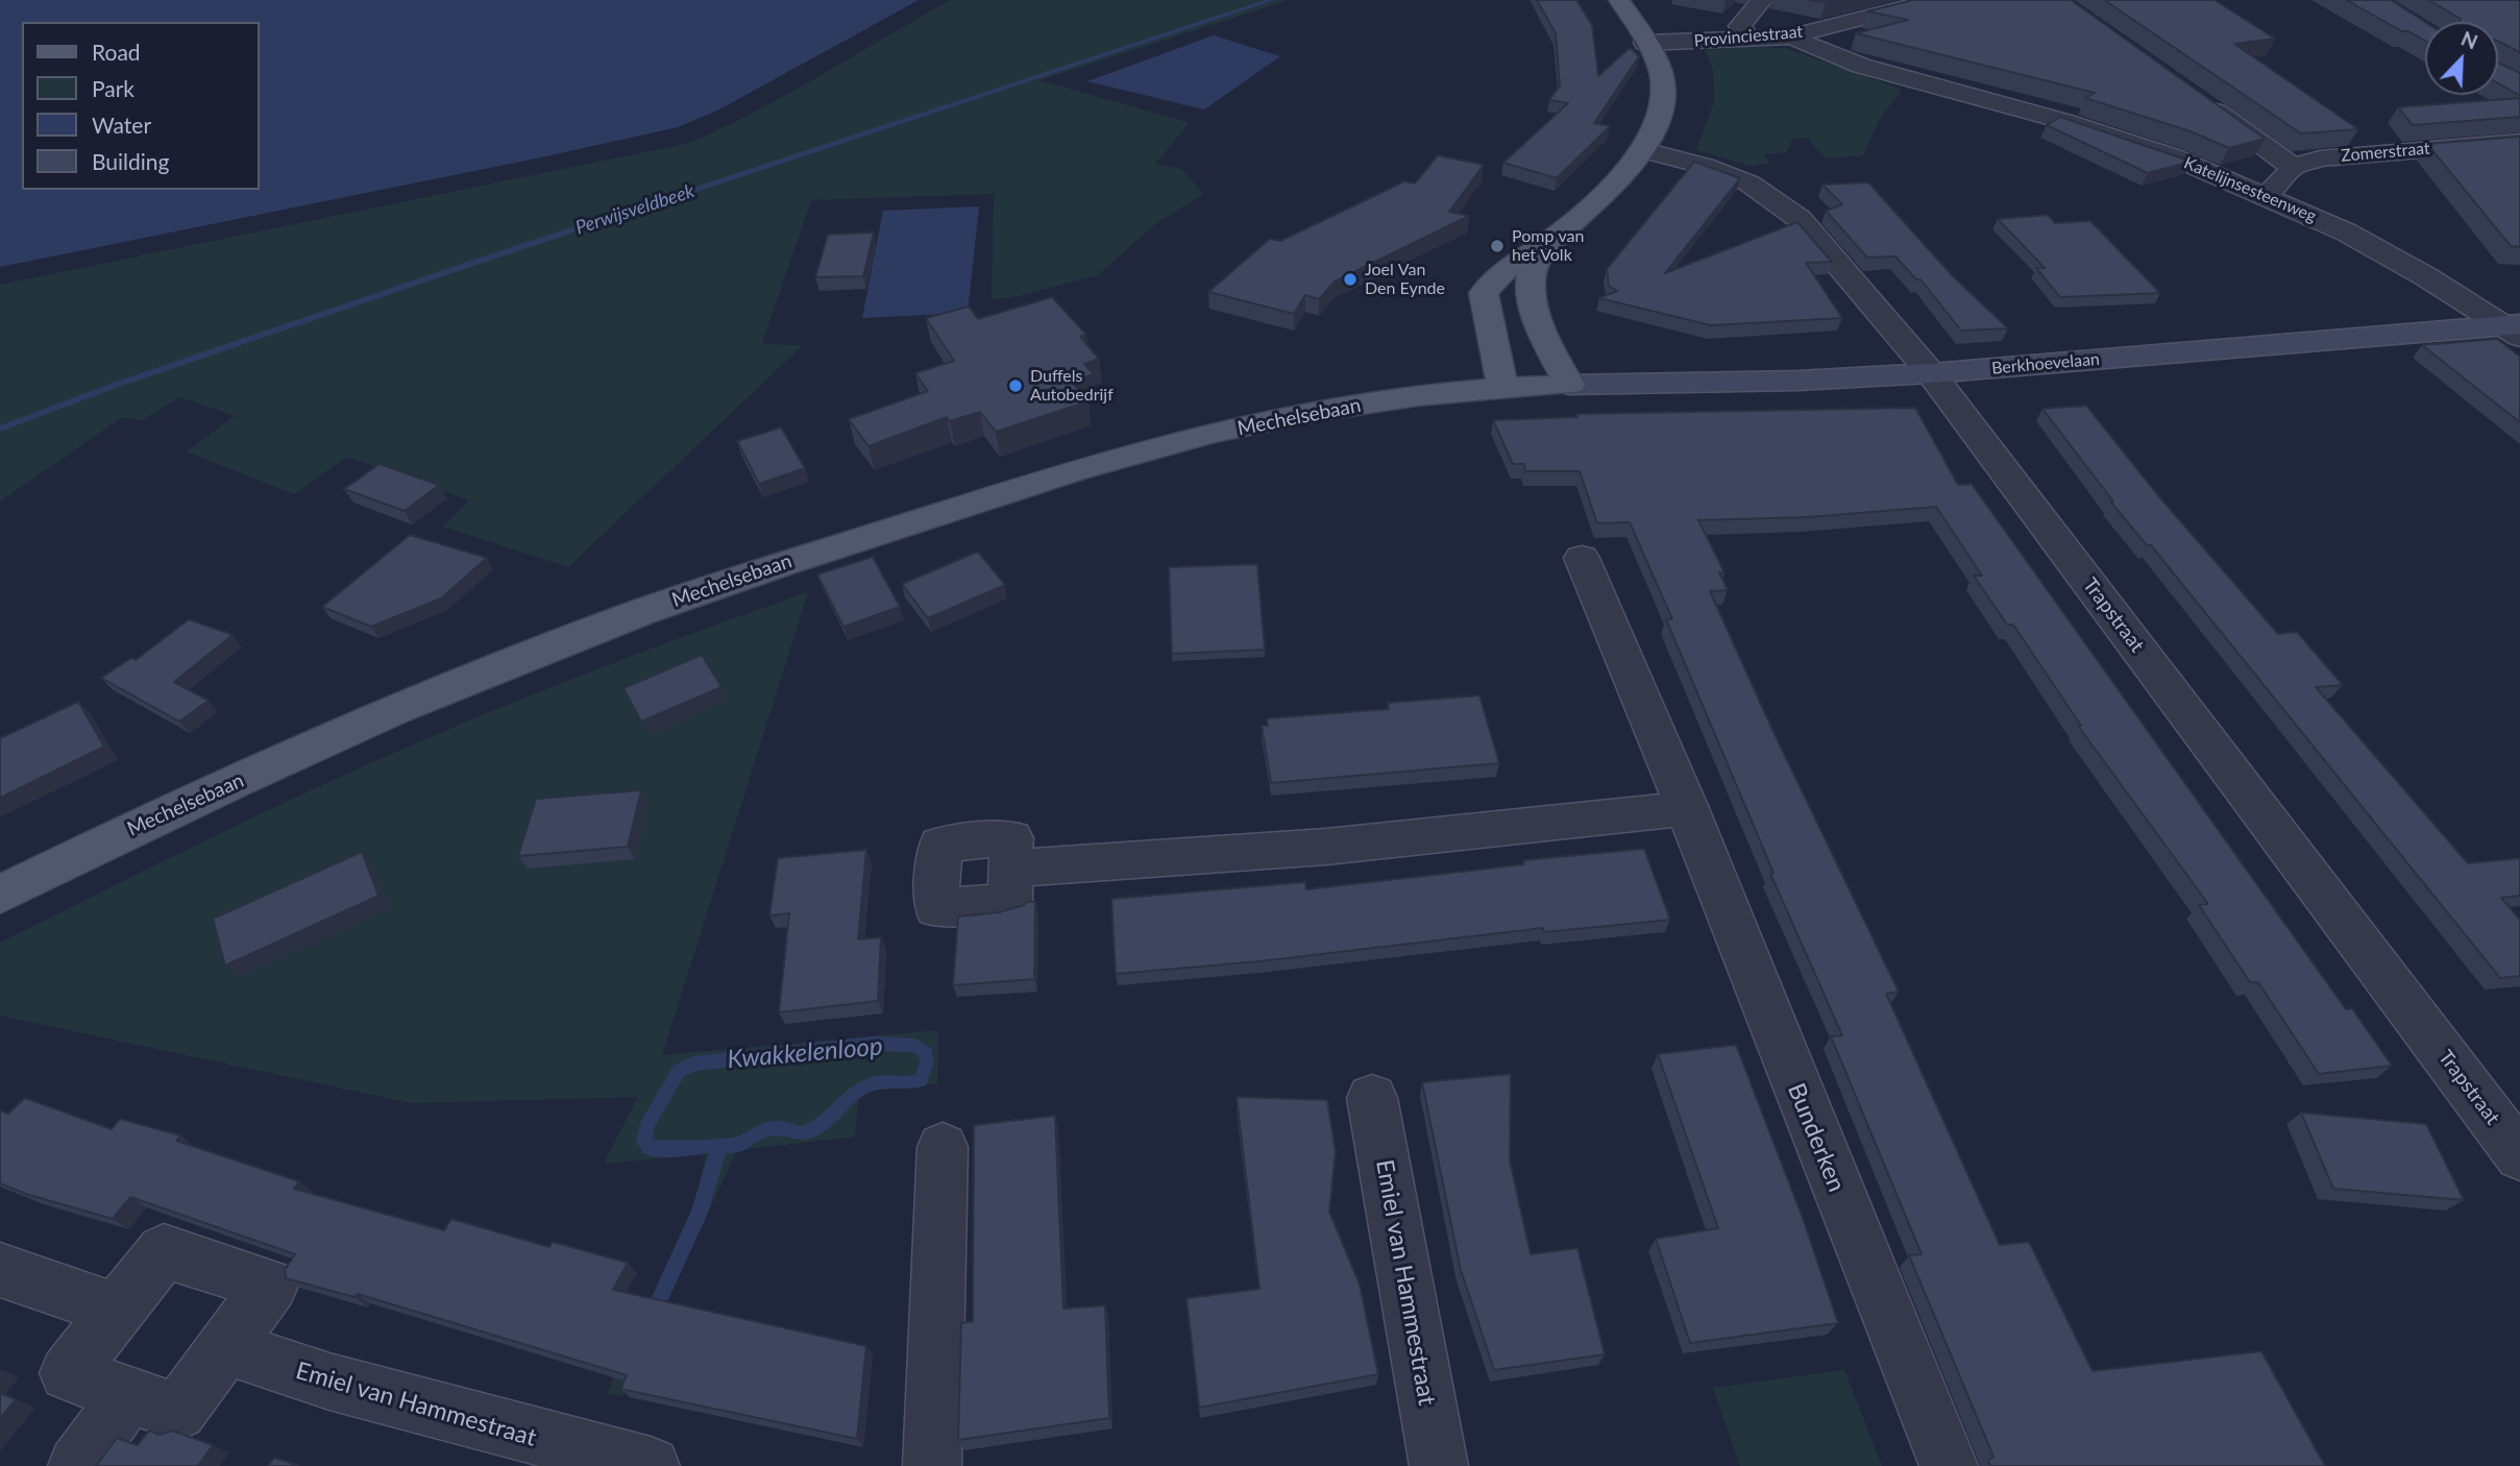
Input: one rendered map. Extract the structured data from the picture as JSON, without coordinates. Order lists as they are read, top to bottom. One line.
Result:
{"streets":{"main road":["Berkhoevelaan","Mechelsebaan"],"street":["Provinciestraat","Zomerstraat","Katelijnsesteenweg","Trapstraat","Bunderken","Emiel van Hammestraat"]},"crossings":[["Provinciestraat","Katelijnsesteenweg"],["Katelijnsesteenweg","Berkhoevelaan"],["Berkhoevelaan","Mechelsebaan"],["Berkhoevelaan","Trapstraat"]],"water":["Perwijsveldbeek","Kwakkelenloop"],"places":["Pomp van het Volk","Joel Van Den Eynde","Duffels Autobedrijf"],"legend":["Road","Park","Water","Building"],"north":"top right"}
